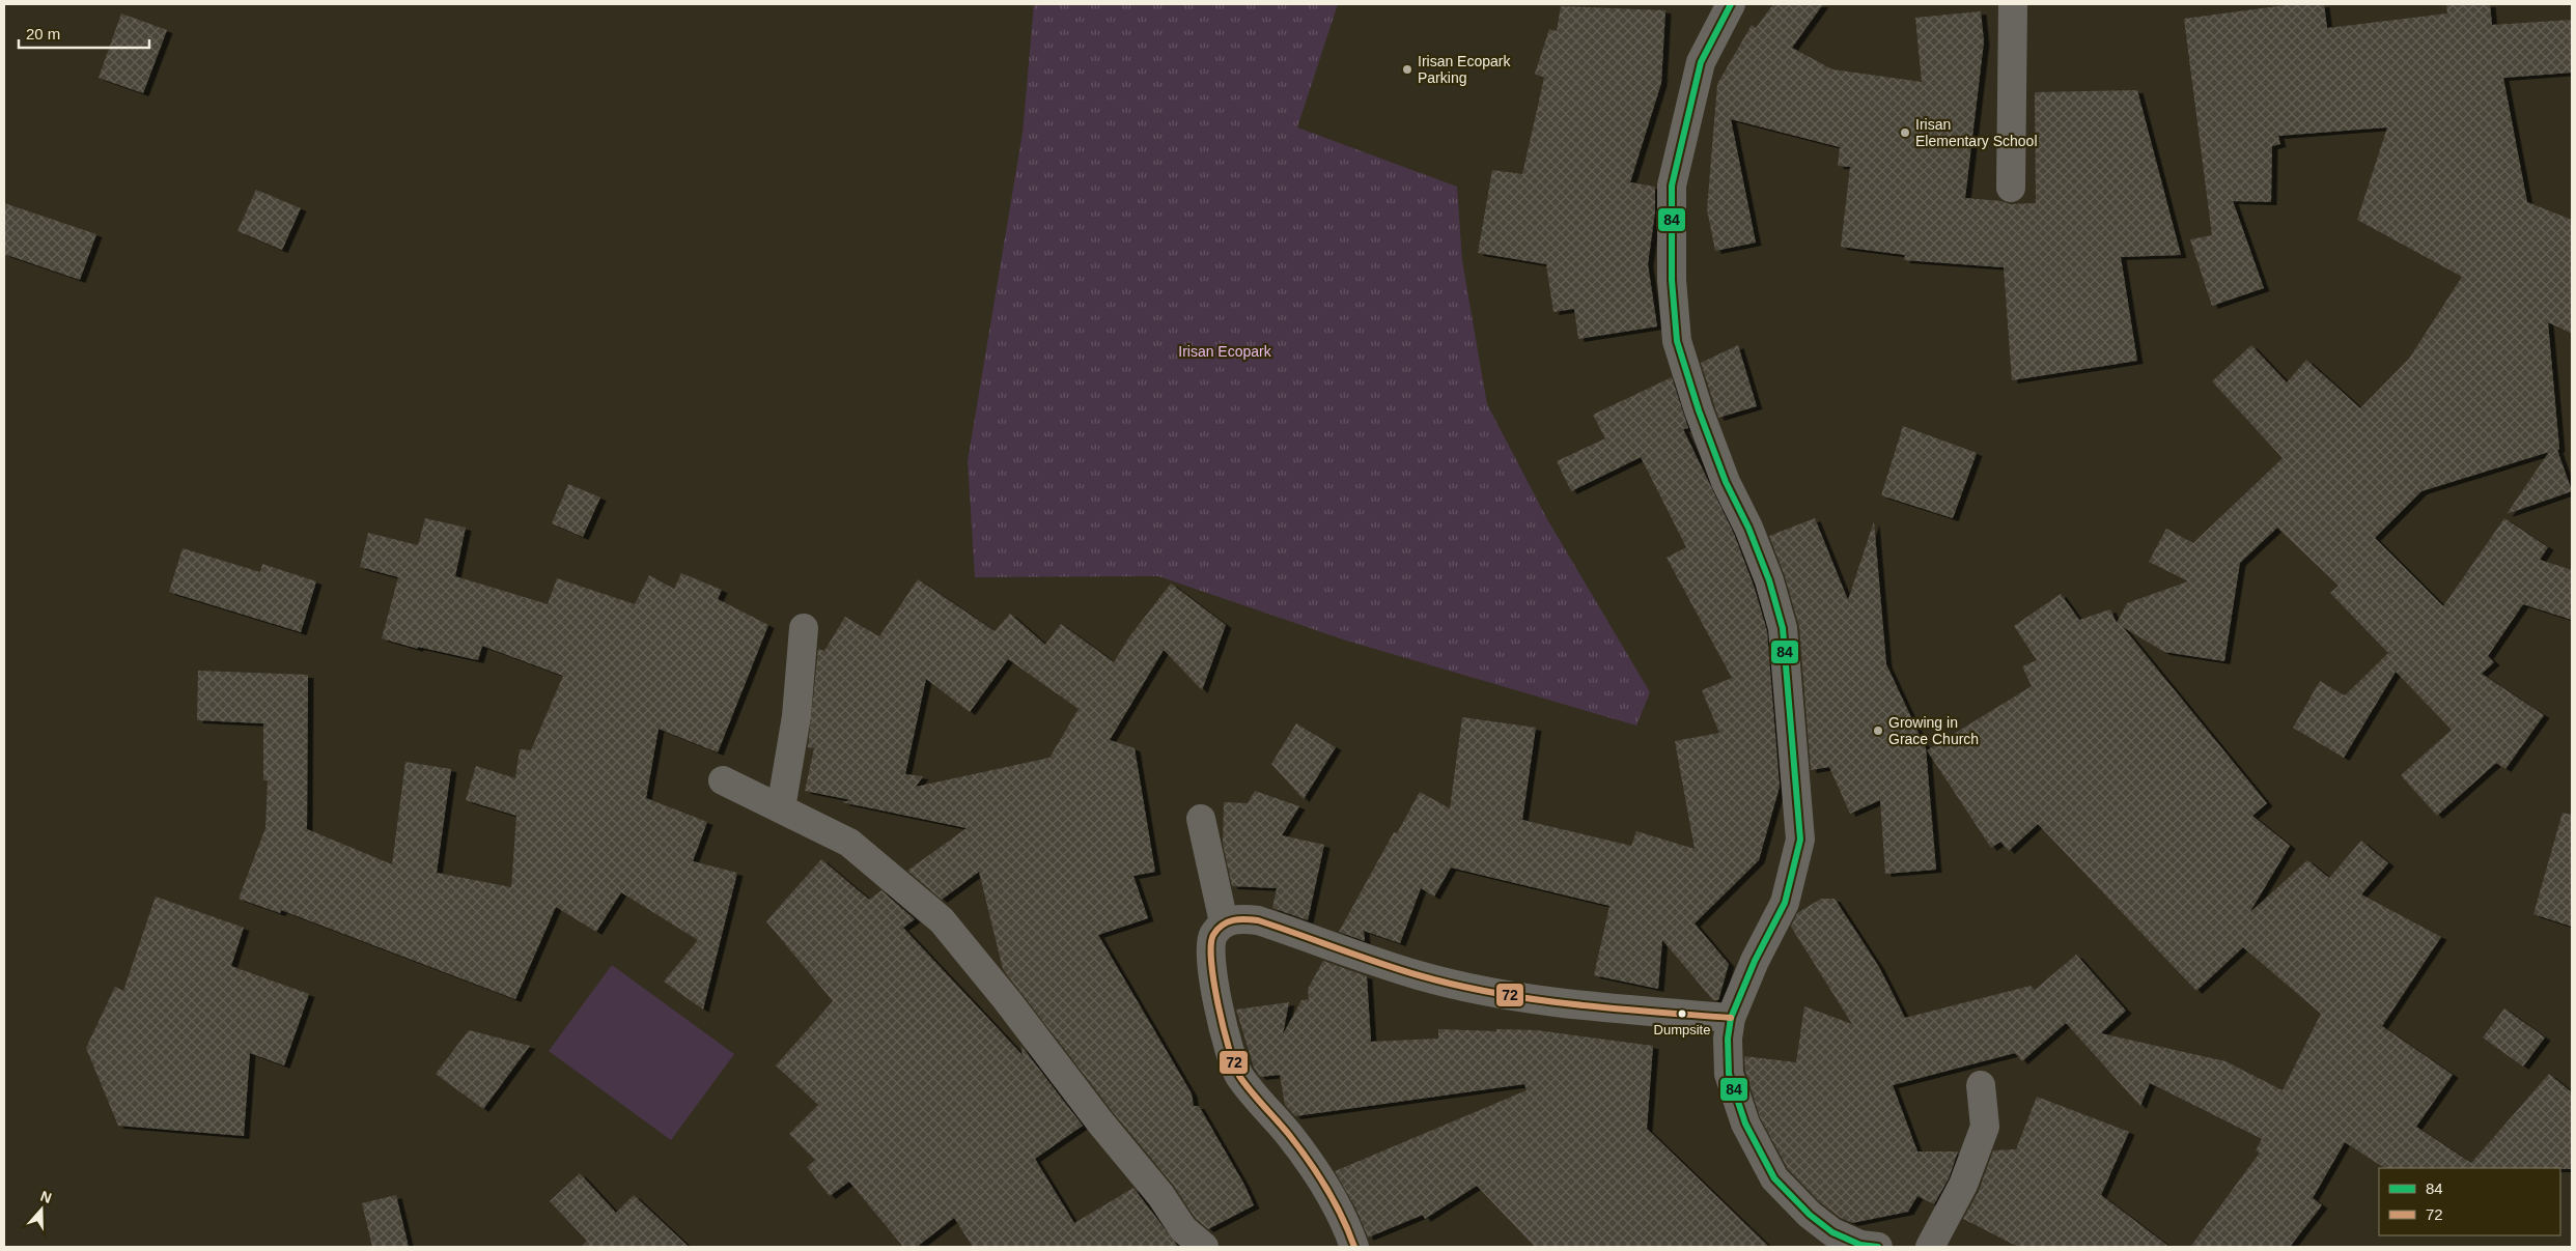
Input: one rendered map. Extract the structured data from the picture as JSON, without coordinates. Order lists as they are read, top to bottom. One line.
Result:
{"parks":["Irisan Ecopark"],"places":["Irisan Ecopark Parking","Irisan Elementary School","Growing in Grace Church","Dumpsite"],"lines":["transit line 84","transit line 72"],"legend":["84","72"],"scale_bar":"20 m","north":"top"}
